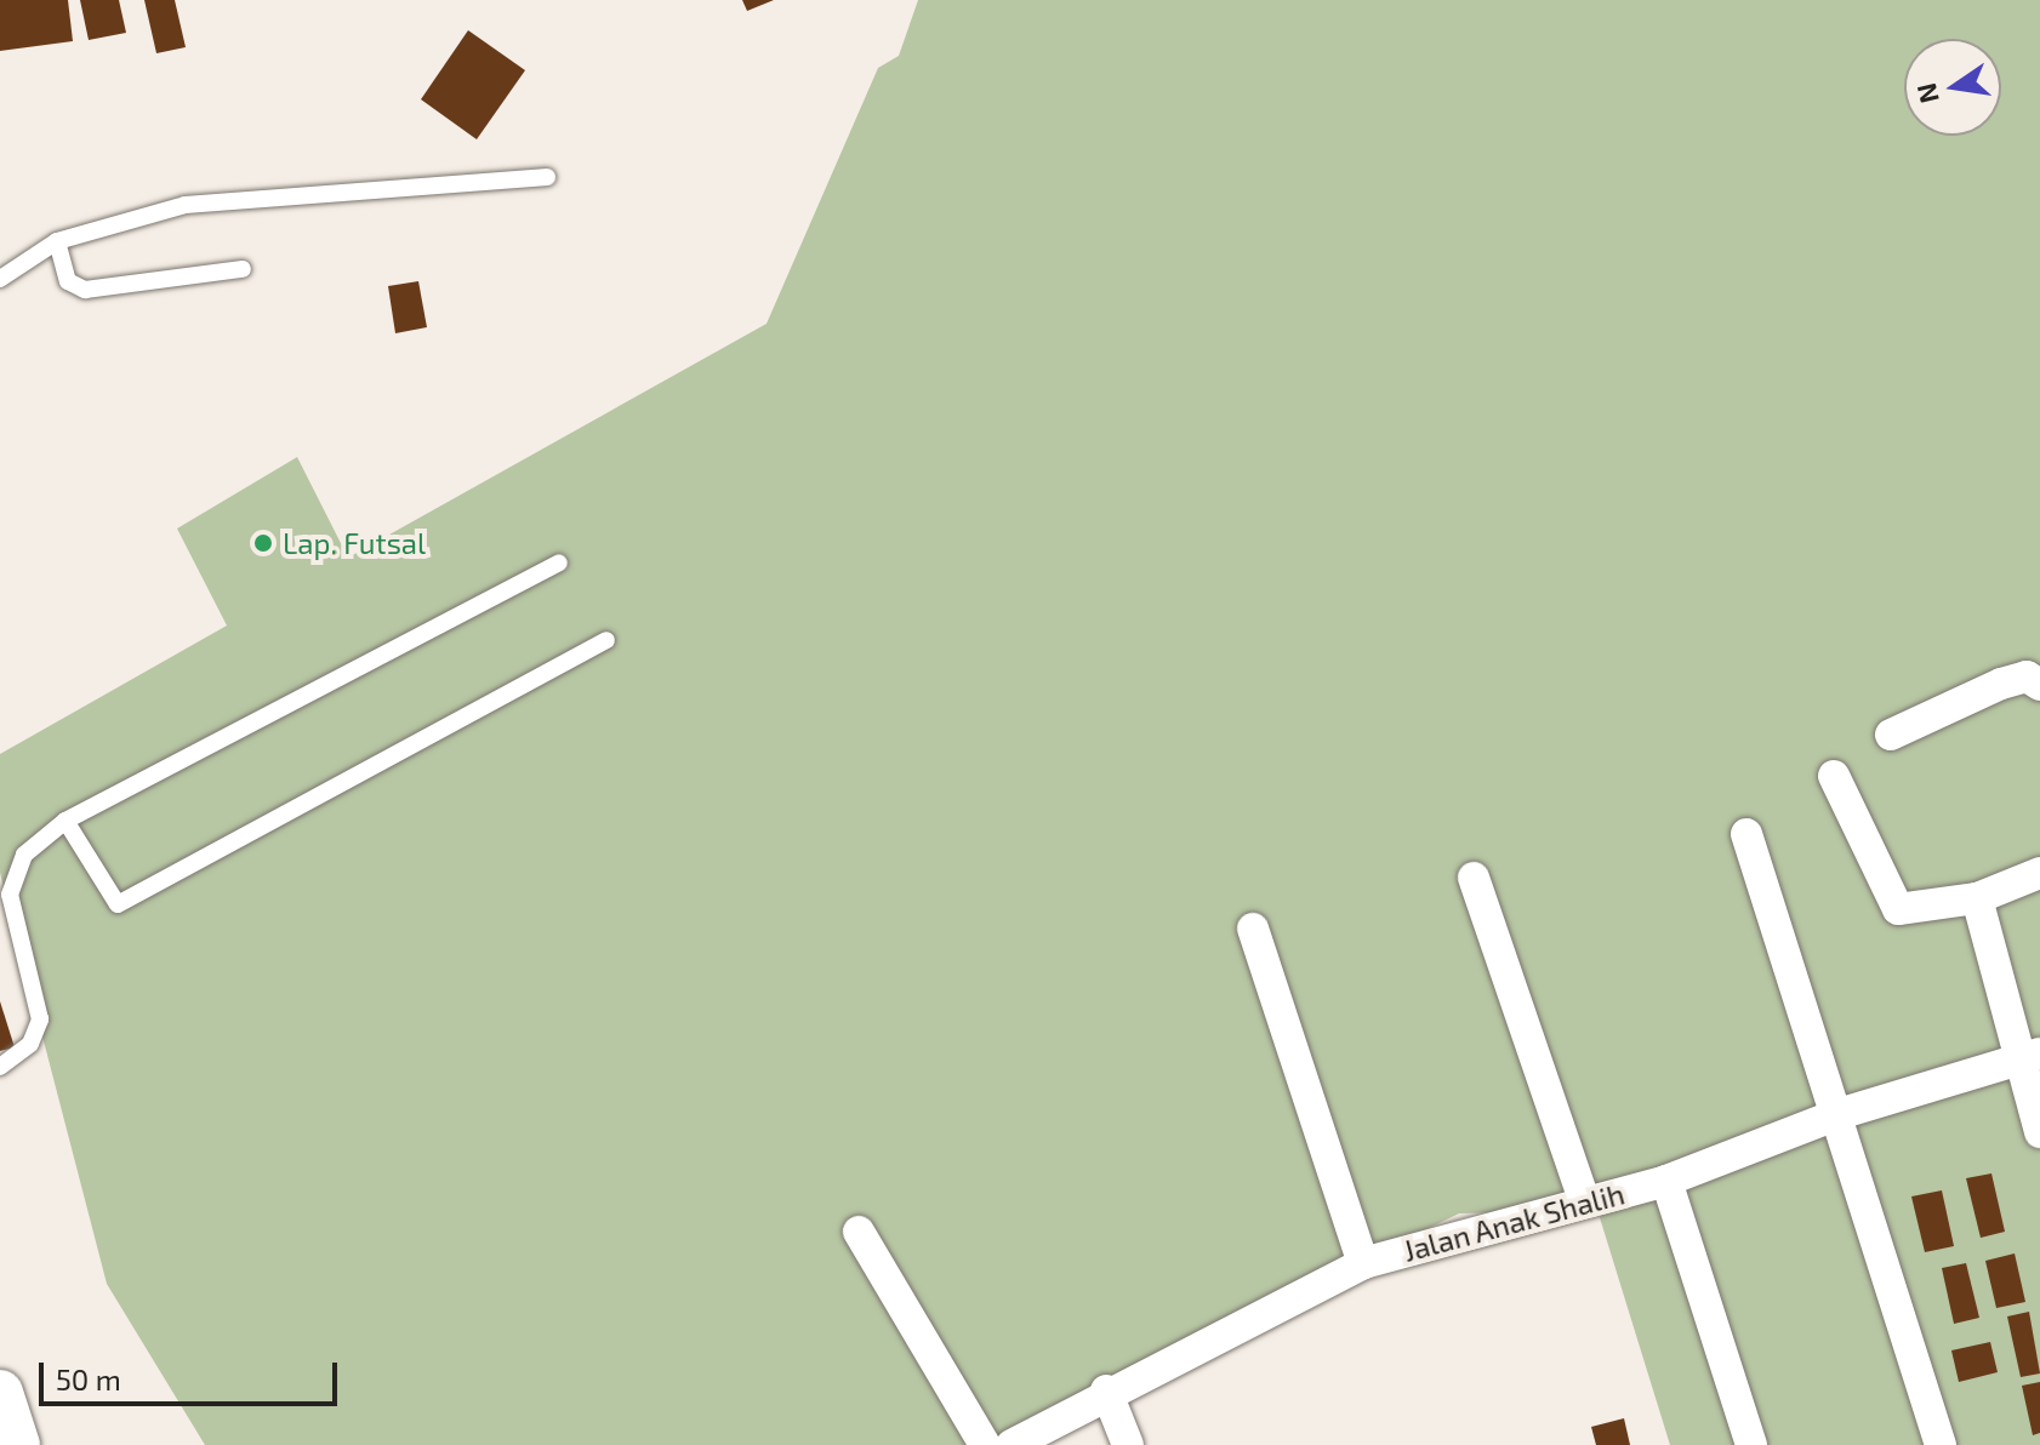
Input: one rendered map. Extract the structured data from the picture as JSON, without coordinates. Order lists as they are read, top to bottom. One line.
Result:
{"streets":{"street":["Jalan Anak Shalih"]},"places":["Lap. Futsal"],"scale_bar":"50 m","north":"left"}
